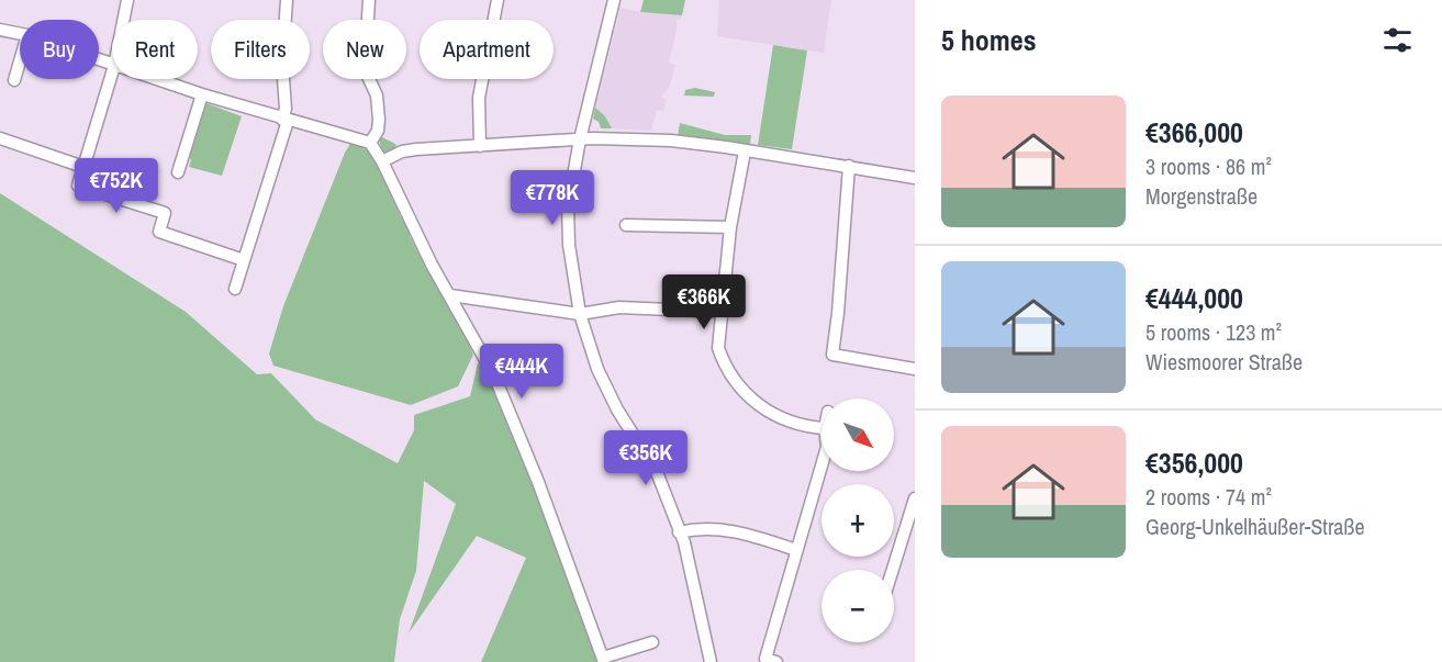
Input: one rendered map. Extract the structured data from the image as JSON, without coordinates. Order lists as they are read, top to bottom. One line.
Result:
{"north":"bottom right","page":{"heading":"5 homes","chip":["Buy","Rent","Filters","New","Apartment"],"list":[{"name":"€366,000","note":"3 rooms · 86 m² · Morgenstraße"},{"name":"€444,000","note":"5 rooms · 123 m² · Wiesmoorer Straße"},{"name":"€356,000","note":"2 rooms · 74 m² · Georg-Unkelhäußer-Straße"}],"price":["€752K","€778K","€366K","€444K","€356K"],"map_buttons":["+","−"]}}
